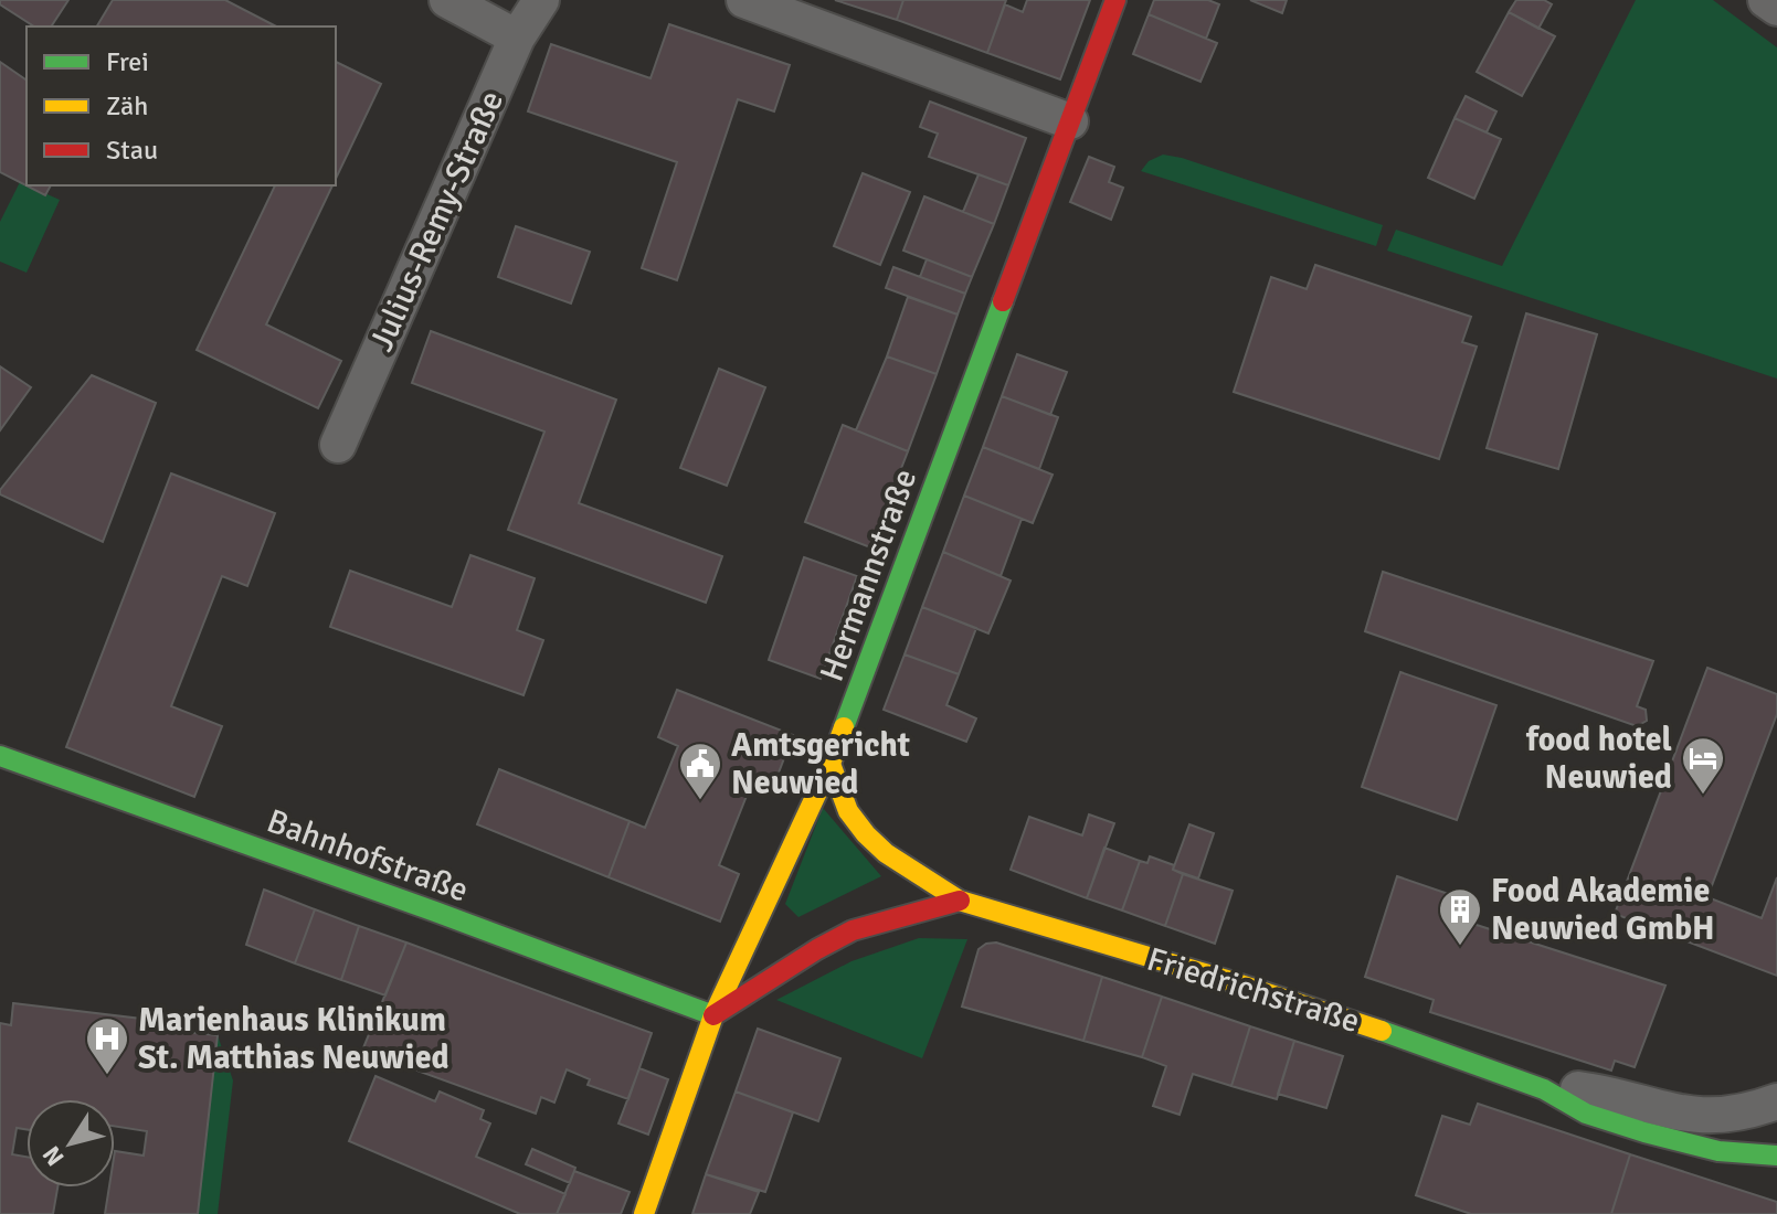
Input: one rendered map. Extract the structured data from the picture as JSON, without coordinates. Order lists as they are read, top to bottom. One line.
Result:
{"streets":{"street":["Julius-Remy-Straße","Hermannstraße","Bahnhofstraße","Friedrichstraße"]},"crossings":[["Hermannstraße","Bahnhofstraße"],["Hermannstraße","Friedrichstraße"]],"places":{"hotel":["food hotel Neuwied"],"public building":["Amtsgericht Neuwied"],"building":["Food Akademie Neuwied GmbH"],"hospital":["Marienhaus Klinikum St. Matthias Neuwied"]},"legend":["Frei","Zäh","Stau"],"north":"bottom left"}
